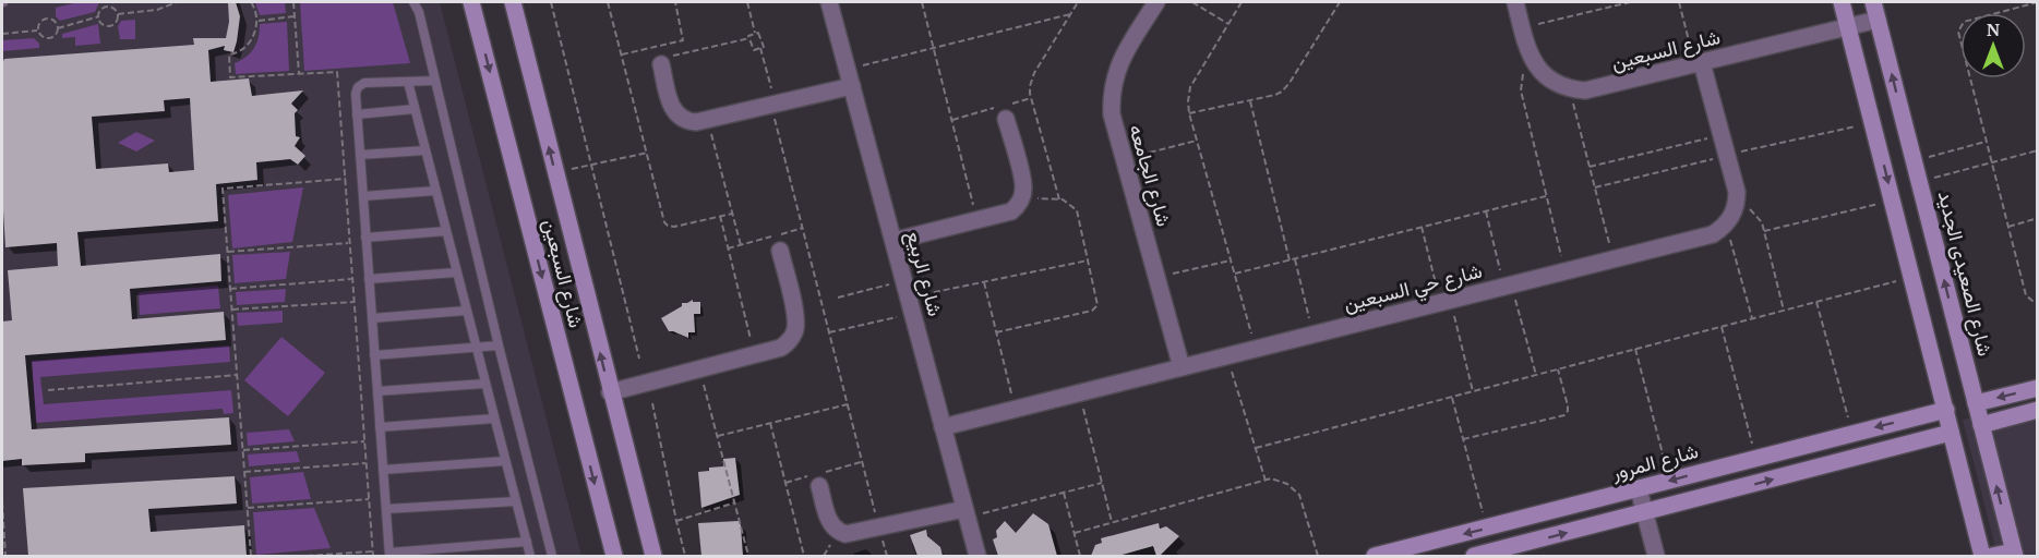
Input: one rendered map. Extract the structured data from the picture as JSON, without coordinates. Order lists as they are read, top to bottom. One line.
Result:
{"streets":{"street":["شارع السبعين","شارع الجامعه","شارع الربيع","شارع الصعيدى الجديد","شارع حي السبعين","شارع المرور"]},"crossings":[["شارع السبعين","شارع الصعيدى الجديد"],["شارع الجامعه","شارع حي السبعين"],["شارع الربيع","شارع حي السبعين"]],"north":"top"}
